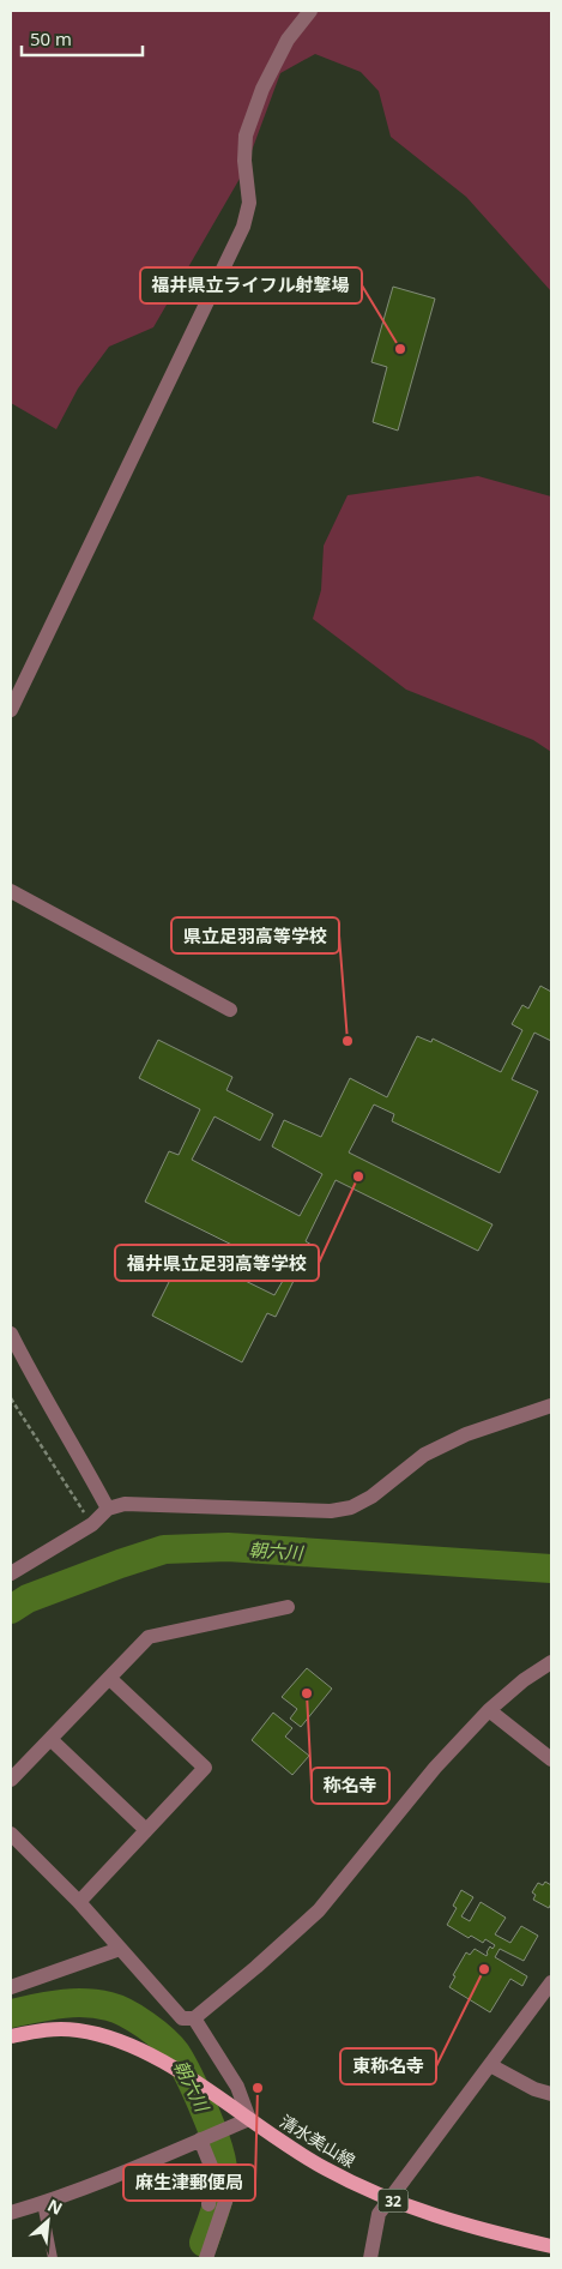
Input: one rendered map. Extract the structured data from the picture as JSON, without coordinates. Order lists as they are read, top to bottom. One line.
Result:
{"streets":{"main road":["清水美山線","32"]},"water":["朝六川"],"places":["福井県立ライフル射撃場","県立足羽高等学校","福井県立足羽高等学校","称名寺","東称名寺","麻生津郵便局"],"scale_bar":"50 m","north":"top right"}
